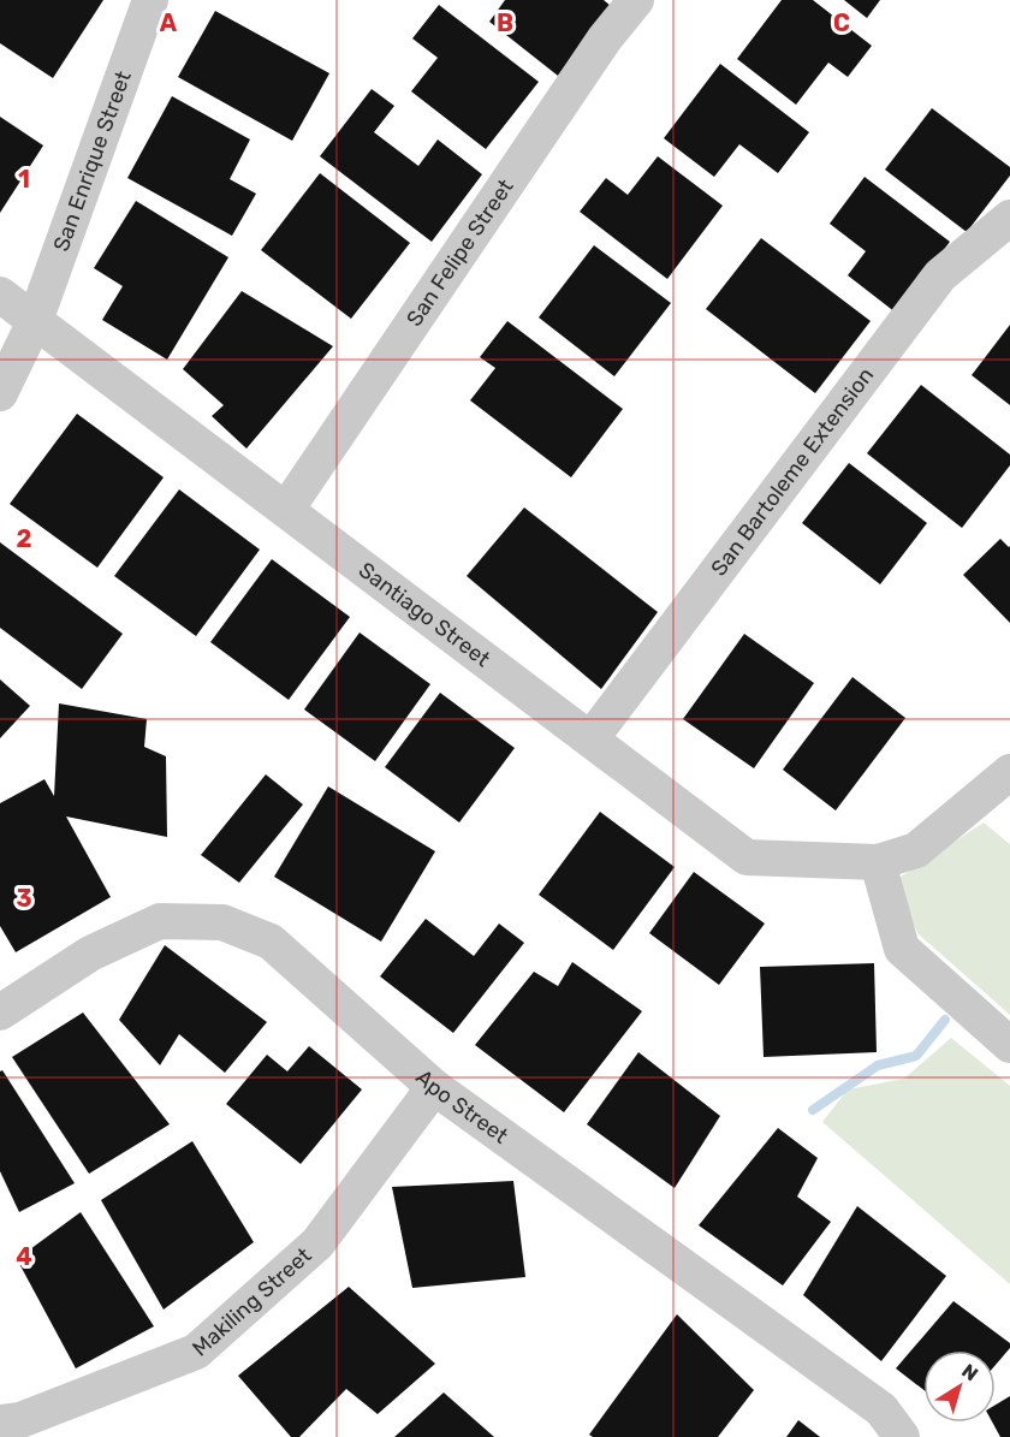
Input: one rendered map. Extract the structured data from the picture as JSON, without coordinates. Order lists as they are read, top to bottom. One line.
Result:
{"streets":{"street":["San Enrique Street","San Felipe Street","San Bartoleme Extension","Santiago Street","Apo Street","Makiling Street"]},"crossings":[["San Enrique Street","Santiago Street"],["San Felipe Street","Santiago Street"],["San Bartoleme Extension","Santiago Street"],["Apo Street","Makiling Street"]],"north":"top right","grid":{"columns":["A","B","C"],"rows":["1","2","3","4"]}}
